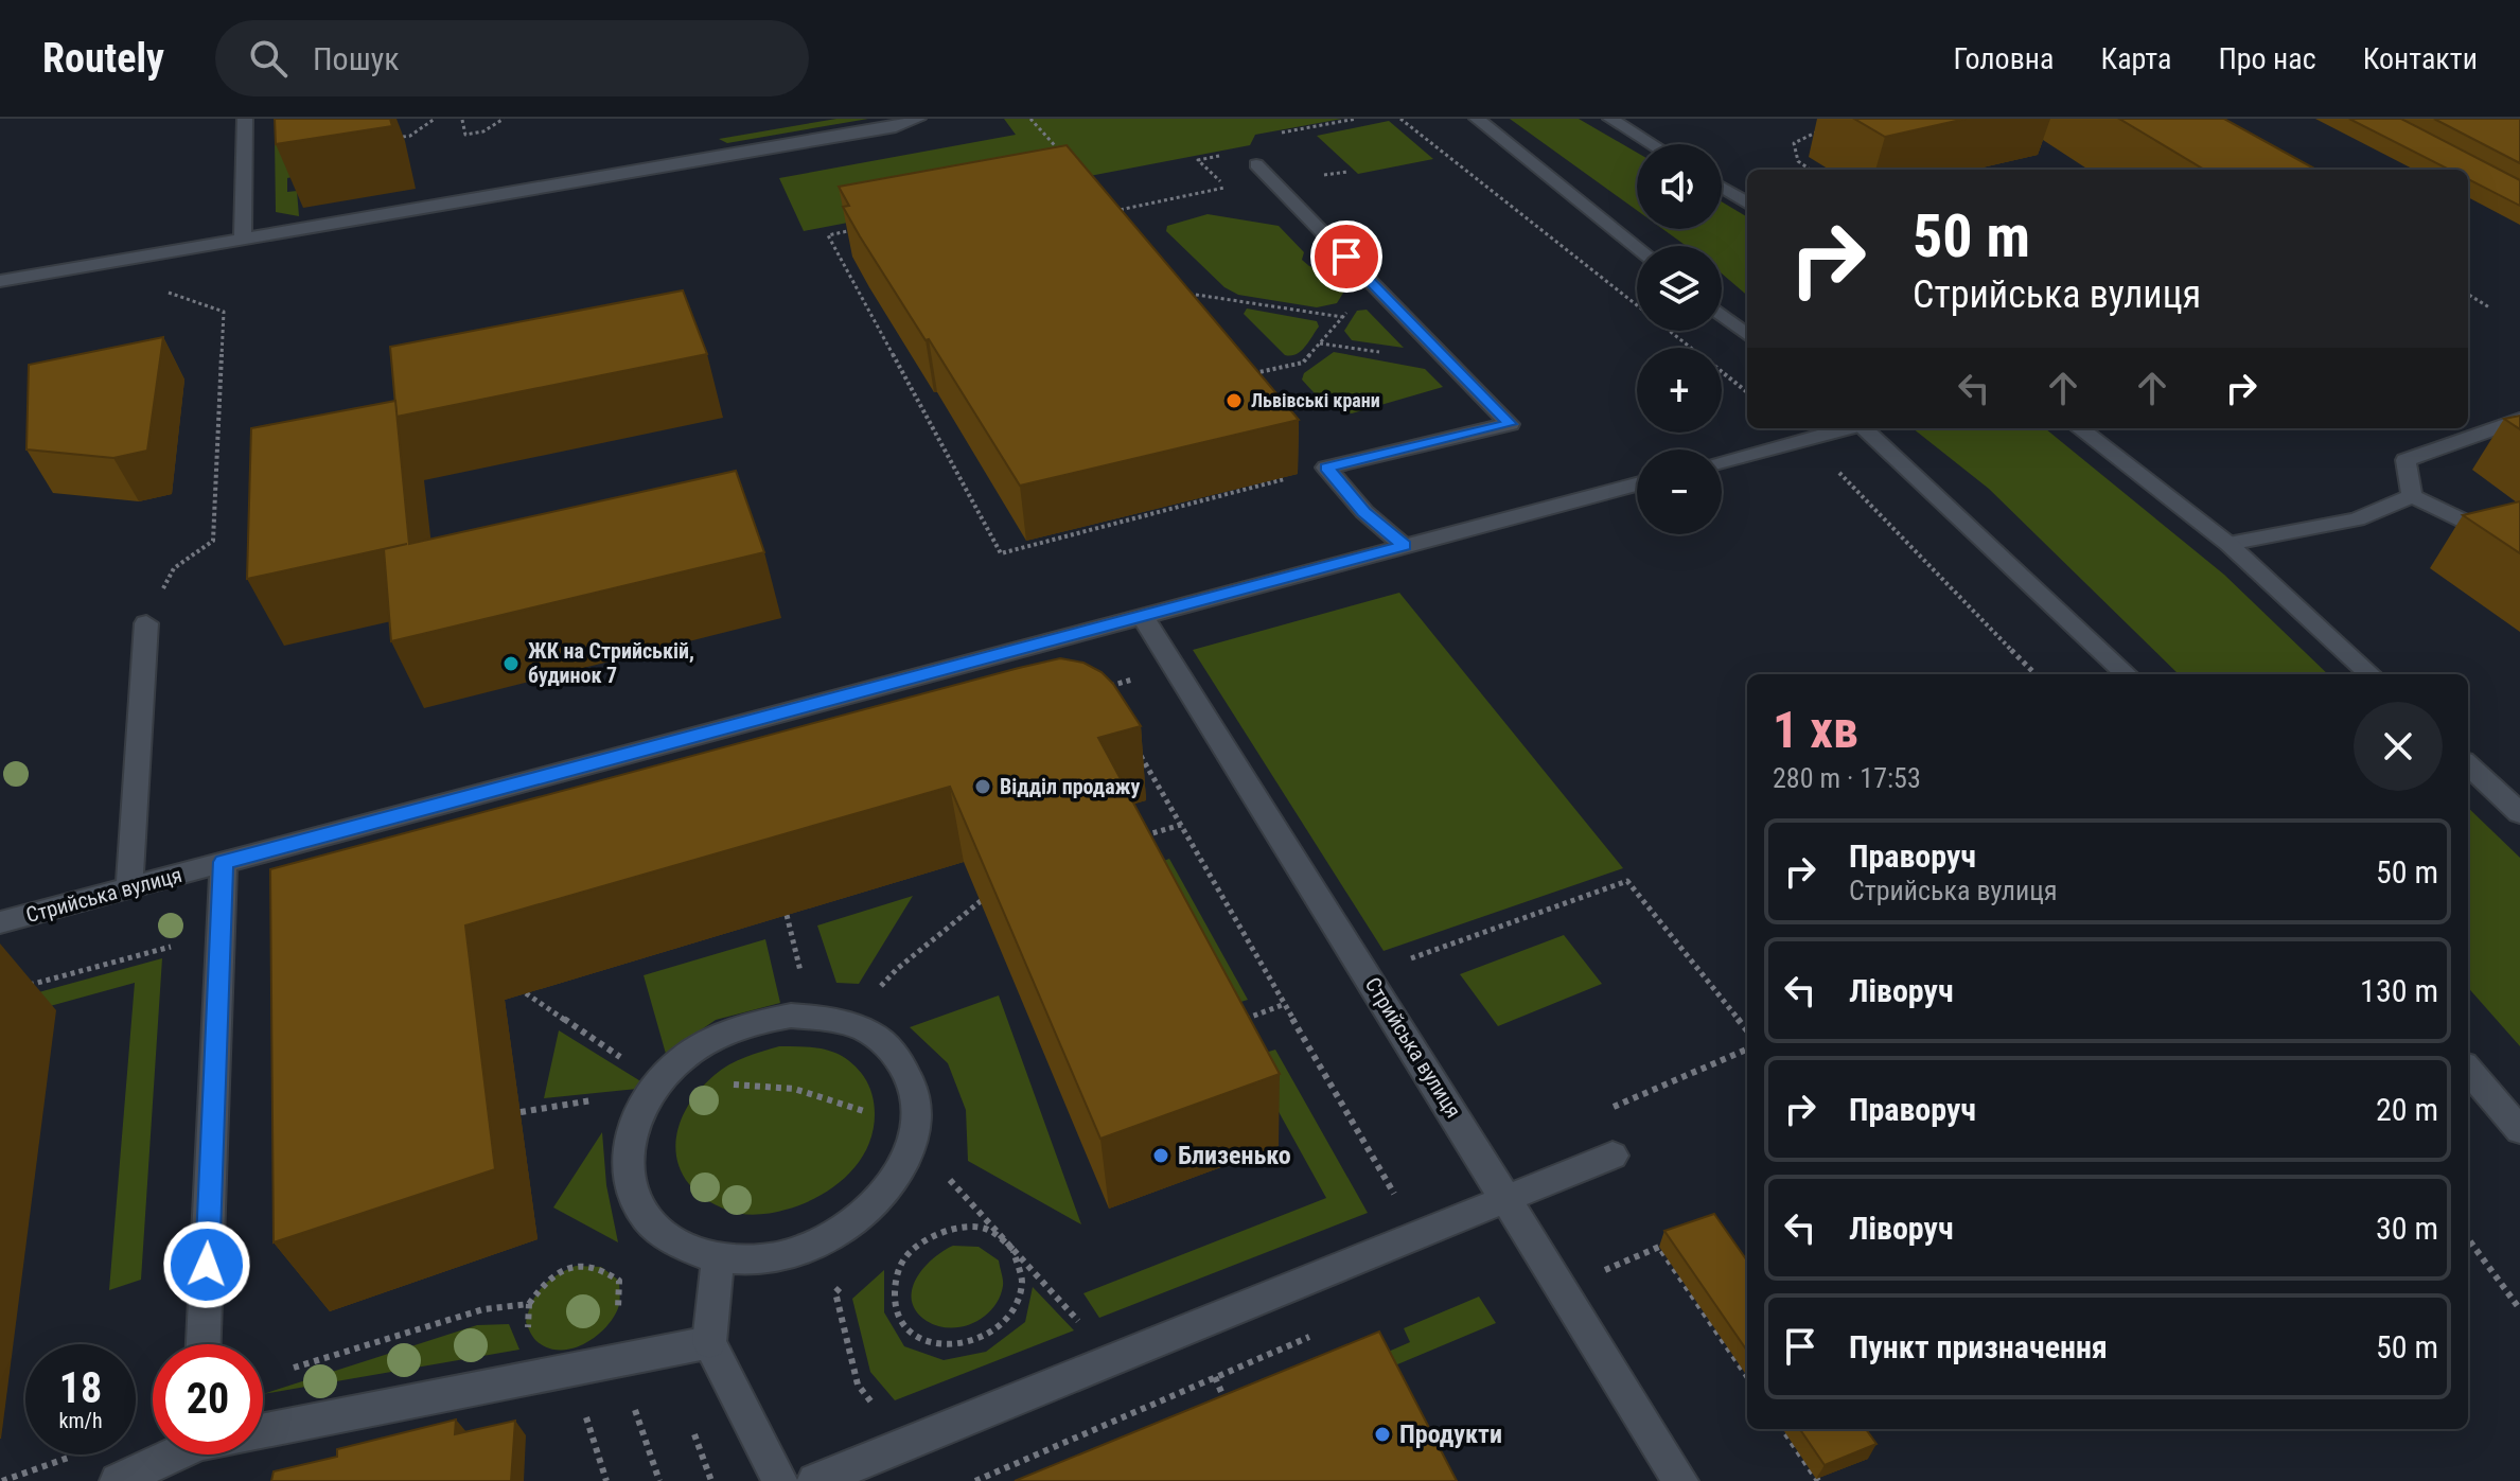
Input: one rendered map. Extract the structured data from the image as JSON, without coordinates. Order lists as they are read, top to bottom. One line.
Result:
{"streets":{"street":["Стрийська вулиця"]},"places":["Львівські крани","ЖК на Стрийській, будинок 7","Відділ продажу","Близенько","Продукти"],"page":{"header":"Routely","search":"Пошук","nav":["Головна","Карта","Про нас","Контакти"],"map_buttons":["+","−"],"turn":["50 m","Стрийська вулиця"],"heading":["1 хв","280 m · 17:53"],"list":[{"name":"Праворуч","note":"Стрийська вулиця","value":"50 m"},{"name":"Ліворуч","value":"130 m"},{"name":"Праворуч","value":"20 m"},{"name":"Ліворуч","value":"30 m"},{"name":"Пункт призначення","value":"50 m"}],"speed":"18 km/h","limit":"20"}}
